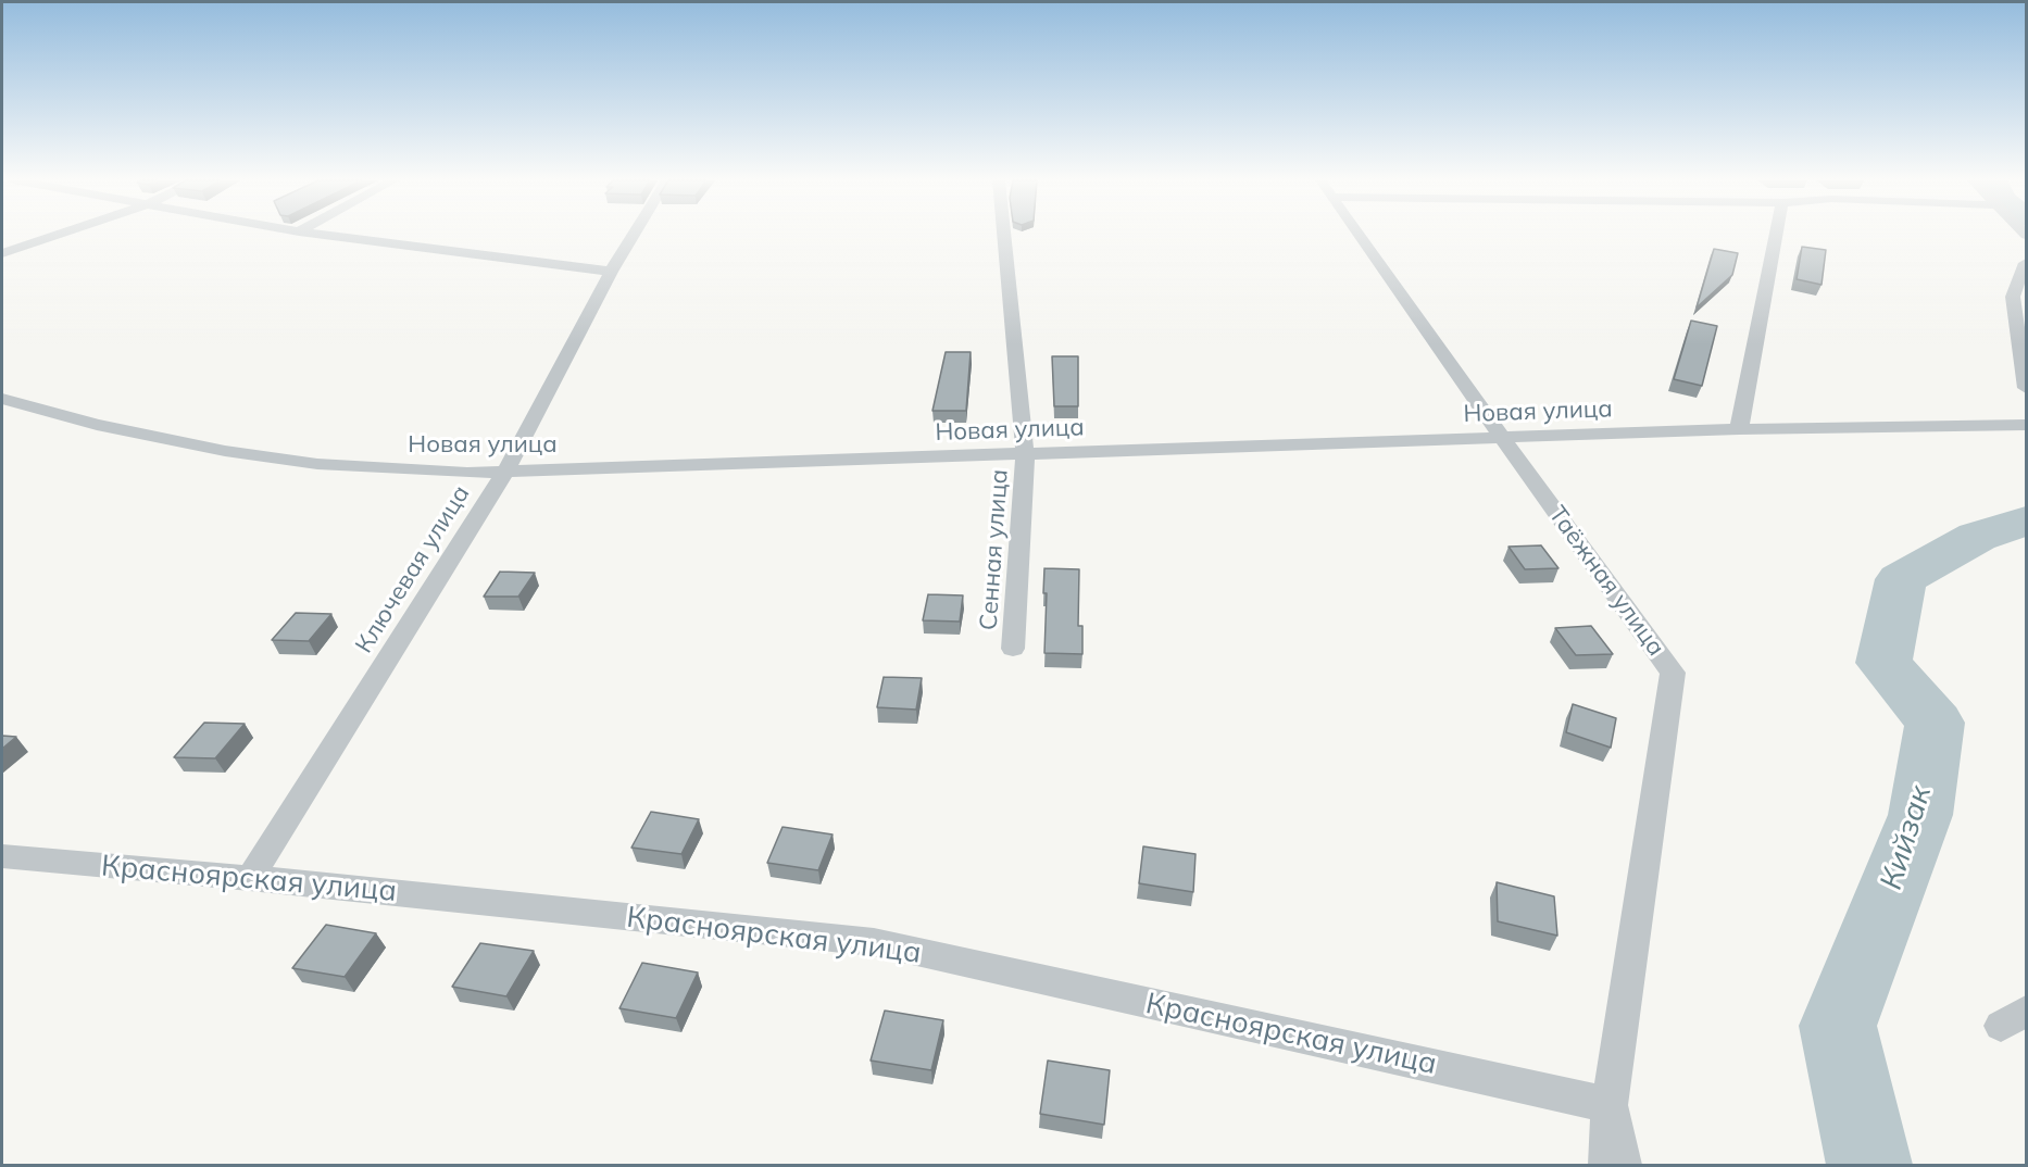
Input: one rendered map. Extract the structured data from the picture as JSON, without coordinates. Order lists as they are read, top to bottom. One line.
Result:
{"streets":{"street":["Новая улица","Сенная улица","Ключевая улица","Таёжная улица","Красноярская улица"]},"crossings":[["Новая улица","Сенная улица"],["Новая улица","Ключевая улица"],["Новая улица","Таёжная улица"],["Ключевая улица","Красноярская улица"],["Таёжная улица","Красноярская улица"]],"water":["Кийзак"]}
